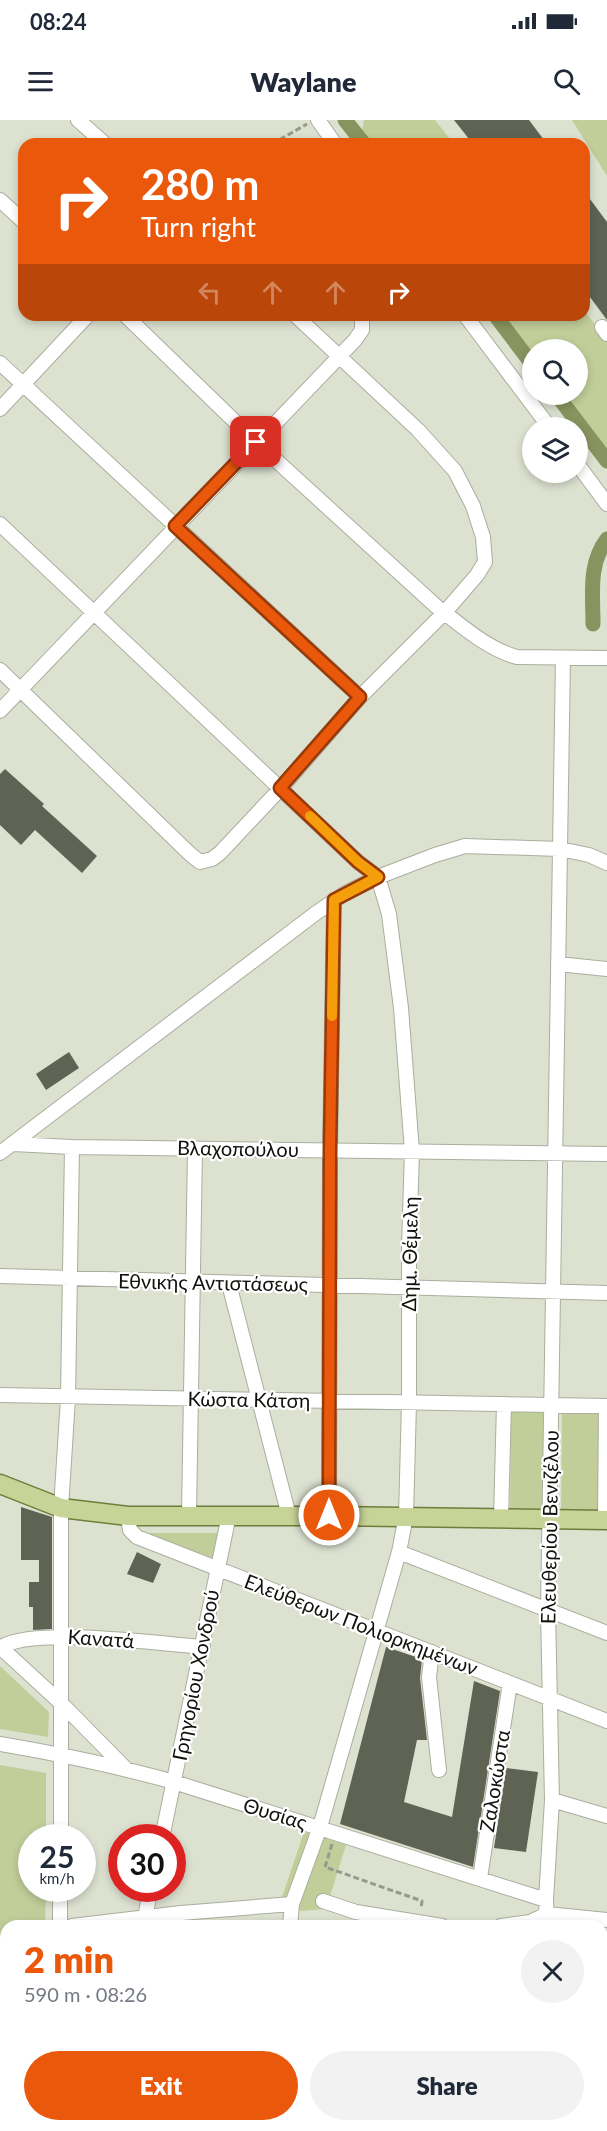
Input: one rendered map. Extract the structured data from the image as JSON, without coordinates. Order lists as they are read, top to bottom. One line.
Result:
{"streets":{"street":["Βλαχοπούλου","Δημ. Θέμελη","Εθνικής Αντιστάσεως","Κώστα Κάτση","Ελευθερίου Βενιζέλου","Ελεύθερων Πολιορκημένων","Κανατά","Γρηγορίου Χονδρού","Ζαλοκώστα","Θυσίας"]},"crossings":[["Βλαχοπούλου","Δημ. Θέμελη"],["Βλαχοπούλου","Ελευθερίου Βενιζέλου"],["Δημ. Θέμελη","Εθνικής Αντιστάσεως"],["Δημ. Θέμελη","Κώστα Κάτση"],["Δημ. Θέμελη","Ελεύθερων Πολιορκημένων"],["Δημ. Θέμελη","Θυσίας"],["Εθνικής Αντιστάσεως","Ελευθερίου Βενιζέλου"],["Κώστα Κάτση","Ελευθερίου Βενιζέλου"],["Ελευθερίου Βενιζέλου","Ελεύθερων Πολιορκημένων"],["Ελευθερίου Βενιζέλου","Θυσίας"],["Ελεύθερων Πολιορκημένων","Γρηγορίου Χονδρού"],["Ελεύθερων Πολιορκημένων","Ζαλοκώστα"],["Κανατά","Γρηγορίου Χονδρού"],["Γρηγορίου Χονδρού","Θυσίας"],["Ζαλοκώστα","Θυσίας"]],"page":{"status":"08:24","header":"Waylane","turn":["280 m","Turn right"],"speed":"25 km/h","limit":"30","heading":["2 min","590 m · 08:26"],"buttons":["Exit","Share"]}}
